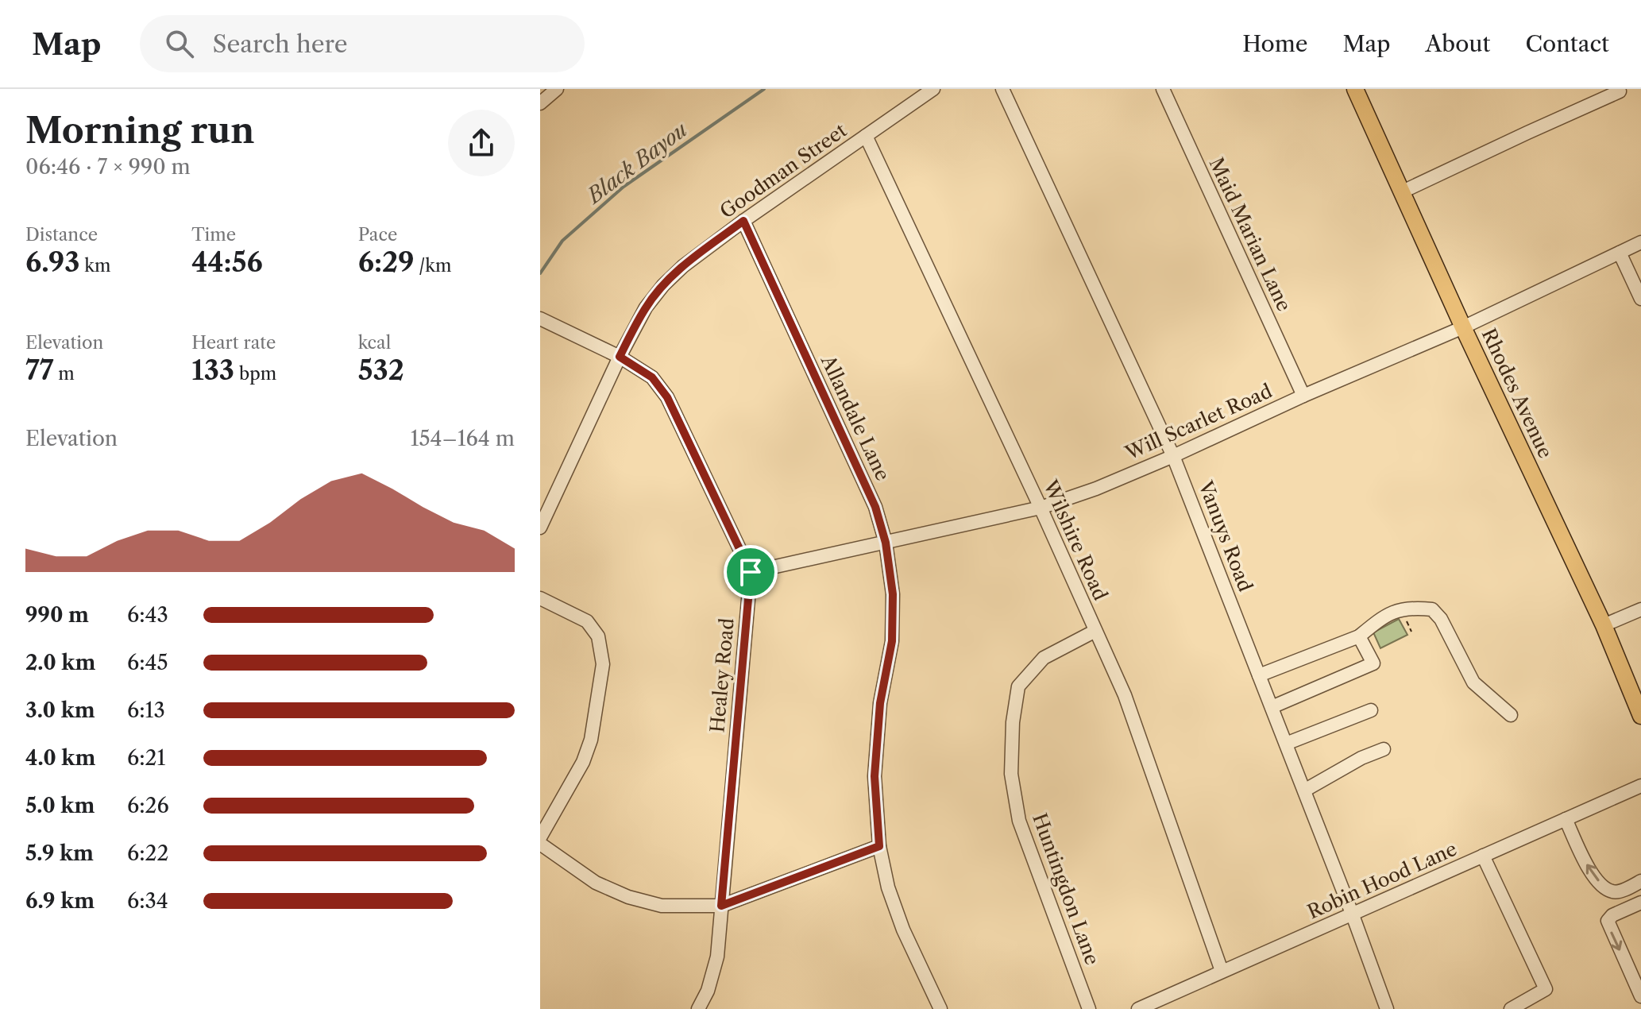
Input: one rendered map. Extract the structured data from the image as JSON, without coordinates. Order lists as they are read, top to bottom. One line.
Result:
{"streets":{"main road":["Rhodes Avenue"],"street":["Goodman Street","Maid Marian Lane","Allandale Lane","Will Scarlet Road","Vanuys Road","Wilshire Road","Healey Road","Robin Hood Lane","Huntingdon Lane"]},"crossings":[["Goodman Street","Allandale Lane"],["Goodman Street","Wilshire Road"],["Maid Marian Lane","Will Scarlet Road"],["Rhodes Avenue","Will Scarlet Road"],["Allandale Lane","Will Scarlet Road"],["Will Scarlet Road","Vanuys Road"],["Will Scarlet Road","Wilshire Road"],["Will Scarlet Road","Healey Road"],["Vanuys Road","Robin Hood Lane"],["Wilshire Road","Robin Hood Lane"],["Wilshire Road","Huntingdon Lane"]],"water":["Black Bayou"],"page":{"header":"Map","search":"Search here","nav":["Home","Map","About","Contact"],"heading":["Morning run","06:46 · 7 × 990 m"],"stats":[["Distance","6.93 km"],["Time","44:56"],["Pace","6:29 /km"],["Elevation","77 m"],["Heart rate","133 bpm"],["kcal","532"]],"chart":["Elevation","154–164 m"],"list":[{"name":"990 m","note":"6:43"},{"name":"2.0 km","note":"6:45"},{"name":"3.0 km","note":"6:13"},{"name":"4.0 km","note":"6:21"},{"name":"5.0 km","note":"6:26"},{"name":"5.9 km","note":"6:22"},{"name":"6.9 km","note":"6:34"}]}}
